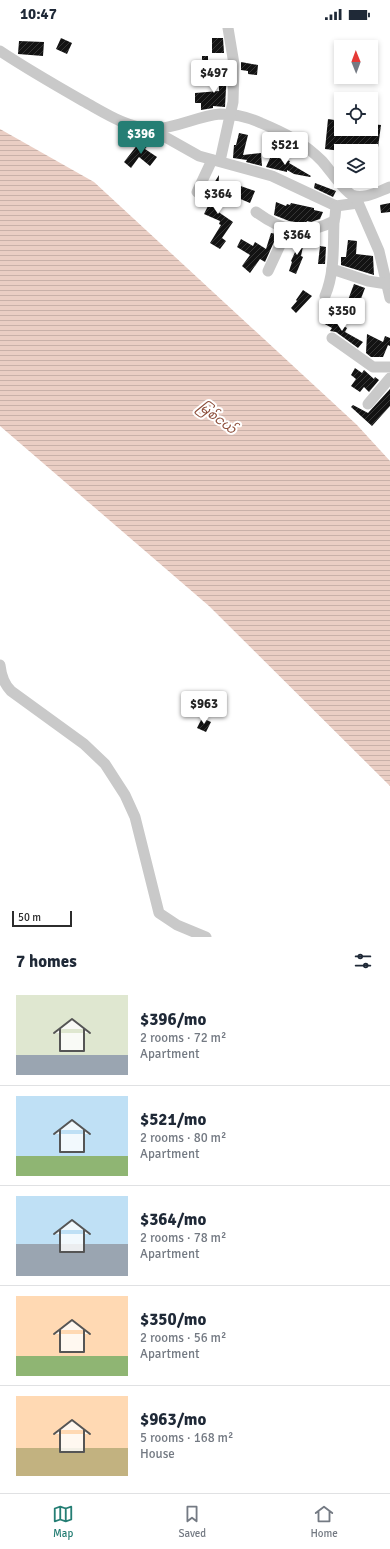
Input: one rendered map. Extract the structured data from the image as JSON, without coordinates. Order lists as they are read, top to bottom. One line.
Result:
{"water":["မြစ်ငယ်"],"scale_bar":"50 m","north":"top","page":{"status":"10:47","price":["$497","$396","$521","$364","$364","$350","$963"],"scale":"50 m","heading":"7 homes","list":[{"name":"$396/mo","note":"2 rooms · 72 m² · Apartment"},{"name":"$521/mo","note":"2 rooms · 80 m² · Apartment"},{"name":"$364/mo","note":"2 rooms · 78 m² · Apartment"},{"name":"$350/mo","note":"2 rooms · 56 m² · Apartment"},{"name":"$963/mo","note":"5 rooms · 168 m² · House"}],"tabs":["Map","Saved","Home"]}}
